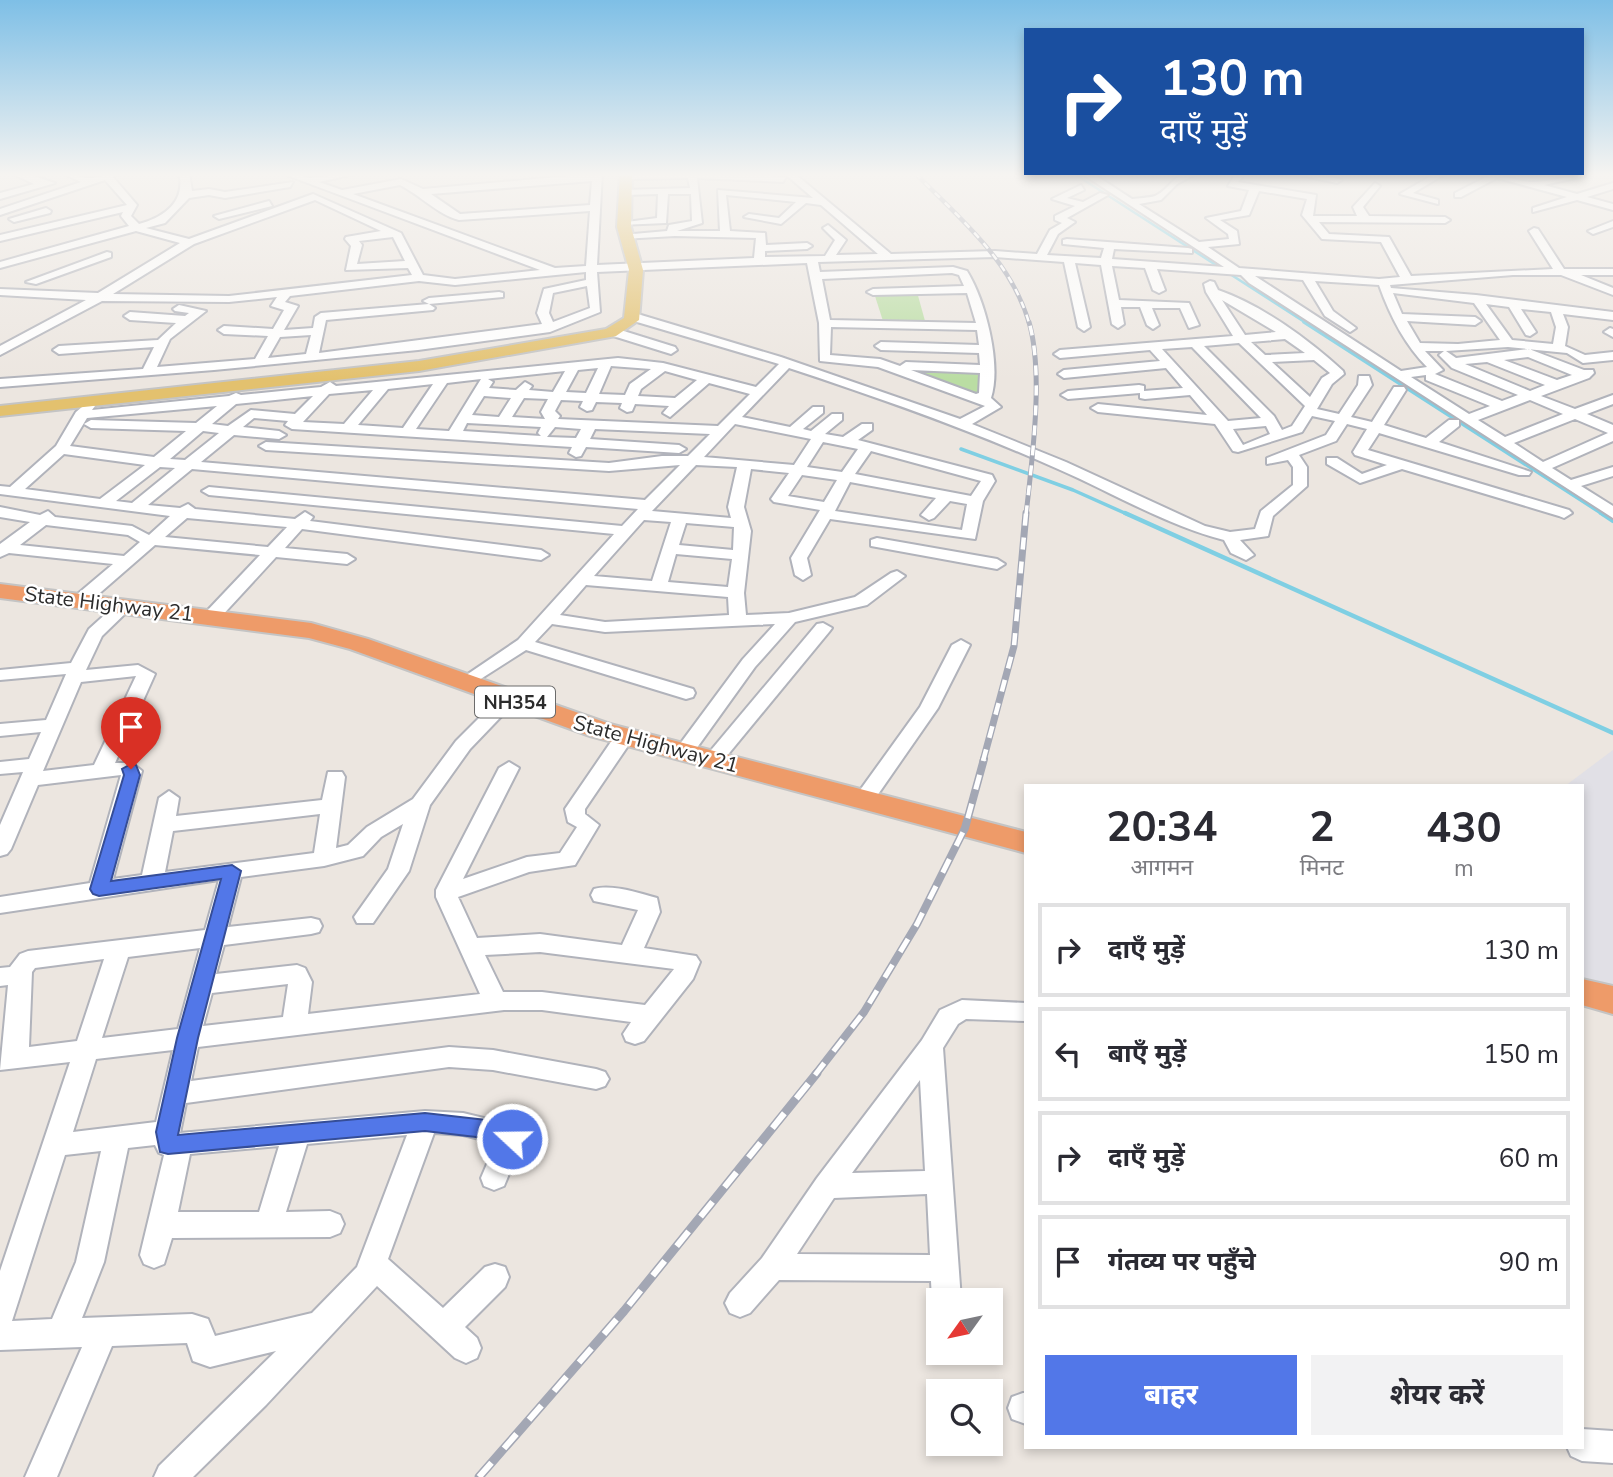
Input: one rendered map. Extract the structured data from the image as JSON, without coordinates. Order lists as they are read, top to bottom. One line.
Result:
{"streets":{"highway":["State Highway 21","NH354"]},"north":"bottom left","page":{"turn":["130 m","दाएँ मुड़ें"],"eta":["20:34","आगमन","2","मिनट","430","m"],"list":[{"name":"दाएँ मुड़ें","value":"130 m"},{"name":"बाएँ मुड़ें","value":"150 m"},{"name":"दाएँ मुड़ें","value":"60 m"},{"name":"गंतव्य पर पहुँचे","value":"90 m"}],"buttons":["बाहर","शेयर करें"]}}
